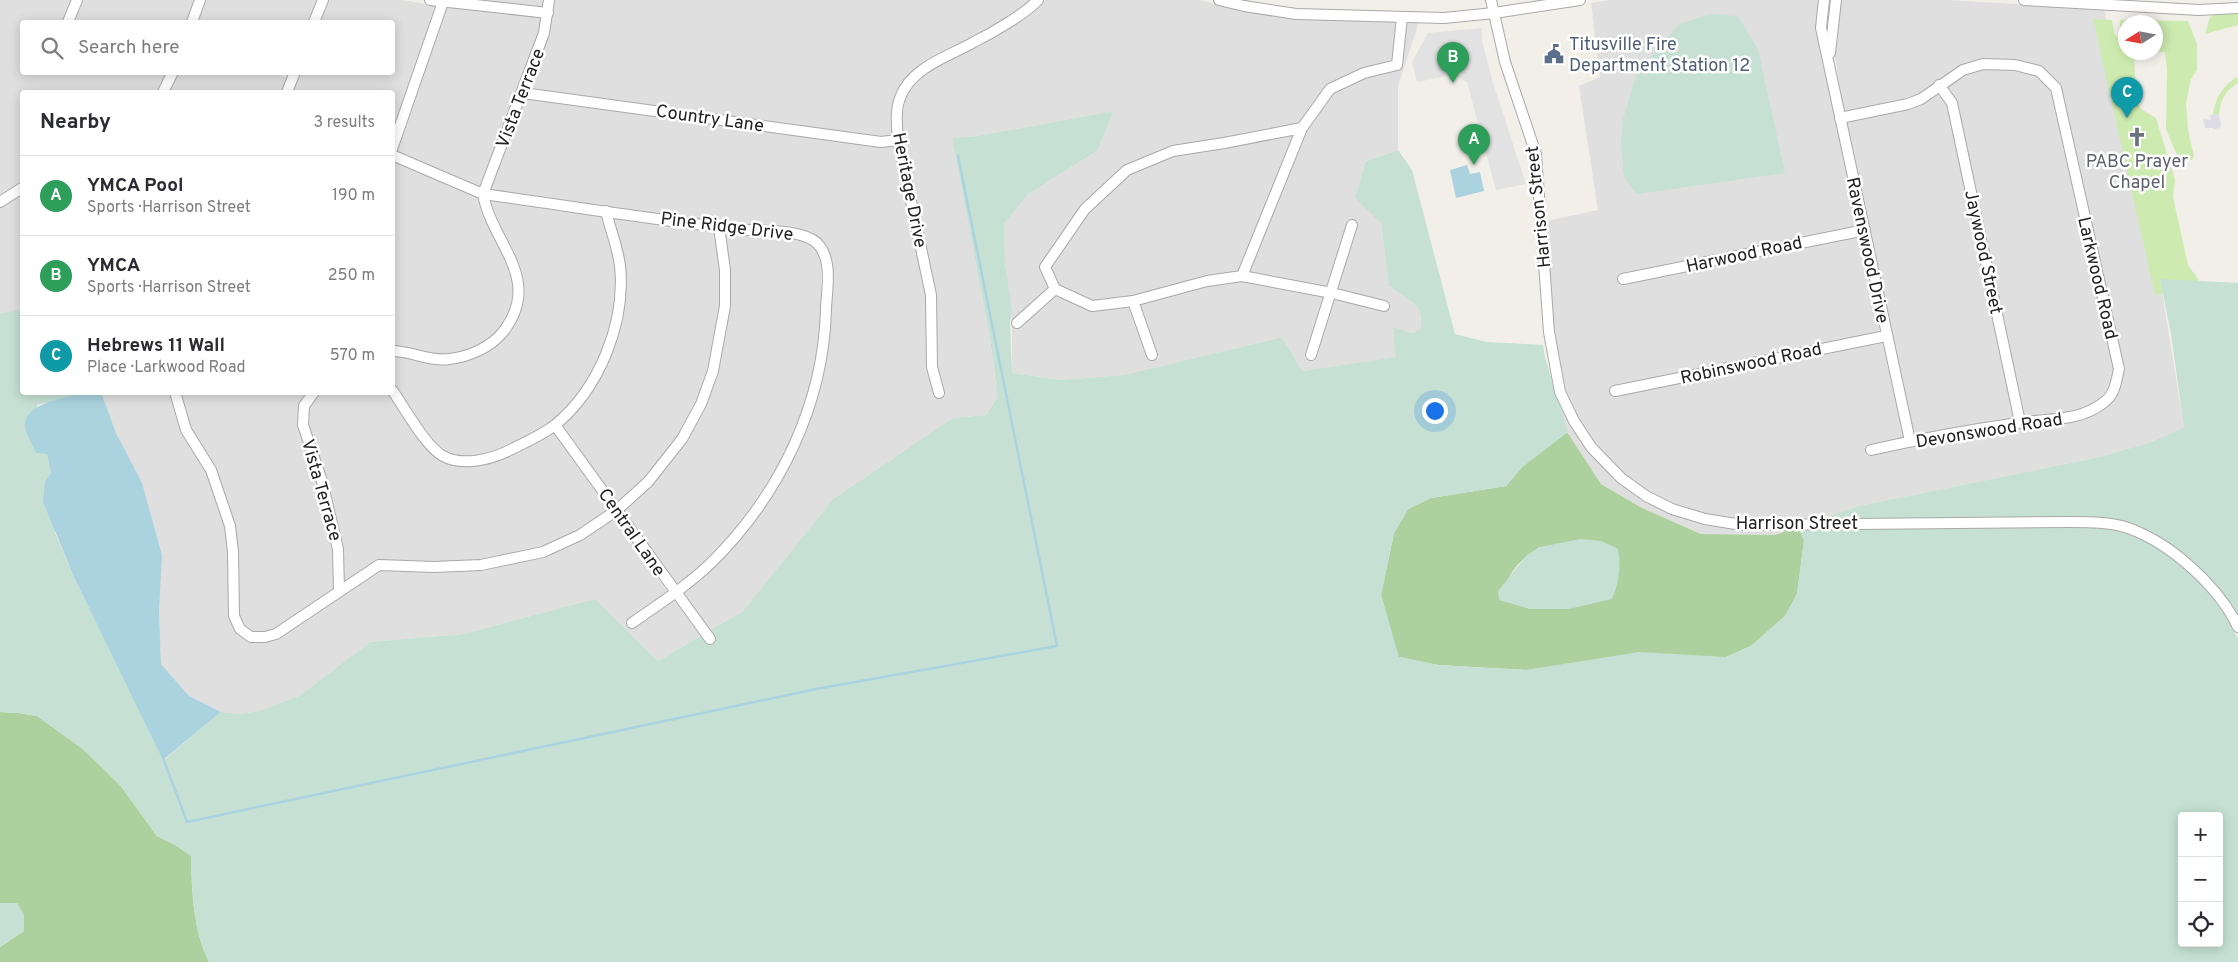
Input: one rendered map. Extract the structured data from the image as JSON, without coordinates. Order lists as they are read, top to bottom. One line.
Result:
{"streets":{"street":["Vista Terrace","Country Lane","Heritage Drive","Harrison Street","Pine Ridge Drive","Ravenswood Drive","Jaywood Street","Harwood Road","Larkwood Road","Robinswood Road","Devonswood Road","Central Lane"]},"crossings":[["Vista Terrace","Country Lane"],["Vista Terrace","Pine Ridge Drive"],["Country Lane","Heritage Drive"],["Pine Ridge Drive","Central Lane"],["Ravenswood Drive","Harwood Road"],["Ravenswood Drive","Larkwood Road"],["Ravenswood Drive","Robinswood Road"],["Ravenswood Drive","Devonswood Road"],["Jaywood Street","Larkwood Road"],["Jaywood Street","Devonswood Road"],["Larkwood Road","Devonswood Road"]],"places":{"public building":["Titusville Fire Department Station 12"],"church":["PABC Prayer Chapel"]},"north":"left","page":{"search":"Search here","pins":["B","C","A"],"heading":["Nearby","3 results"],"list":[{"mark":"A","name":"YMCA Pool","note":"Sports · Harrison Street","value":"190 m"},{"mark":"B","name":"YMCA","note":"Sports · Harrison Street","value":"250 m"},{"mark":"C","name":"Hebrews 11 Wall","note":"Place · Larkwood Road","value":"570 m"}],"map_buttons":["+","−"]}}
